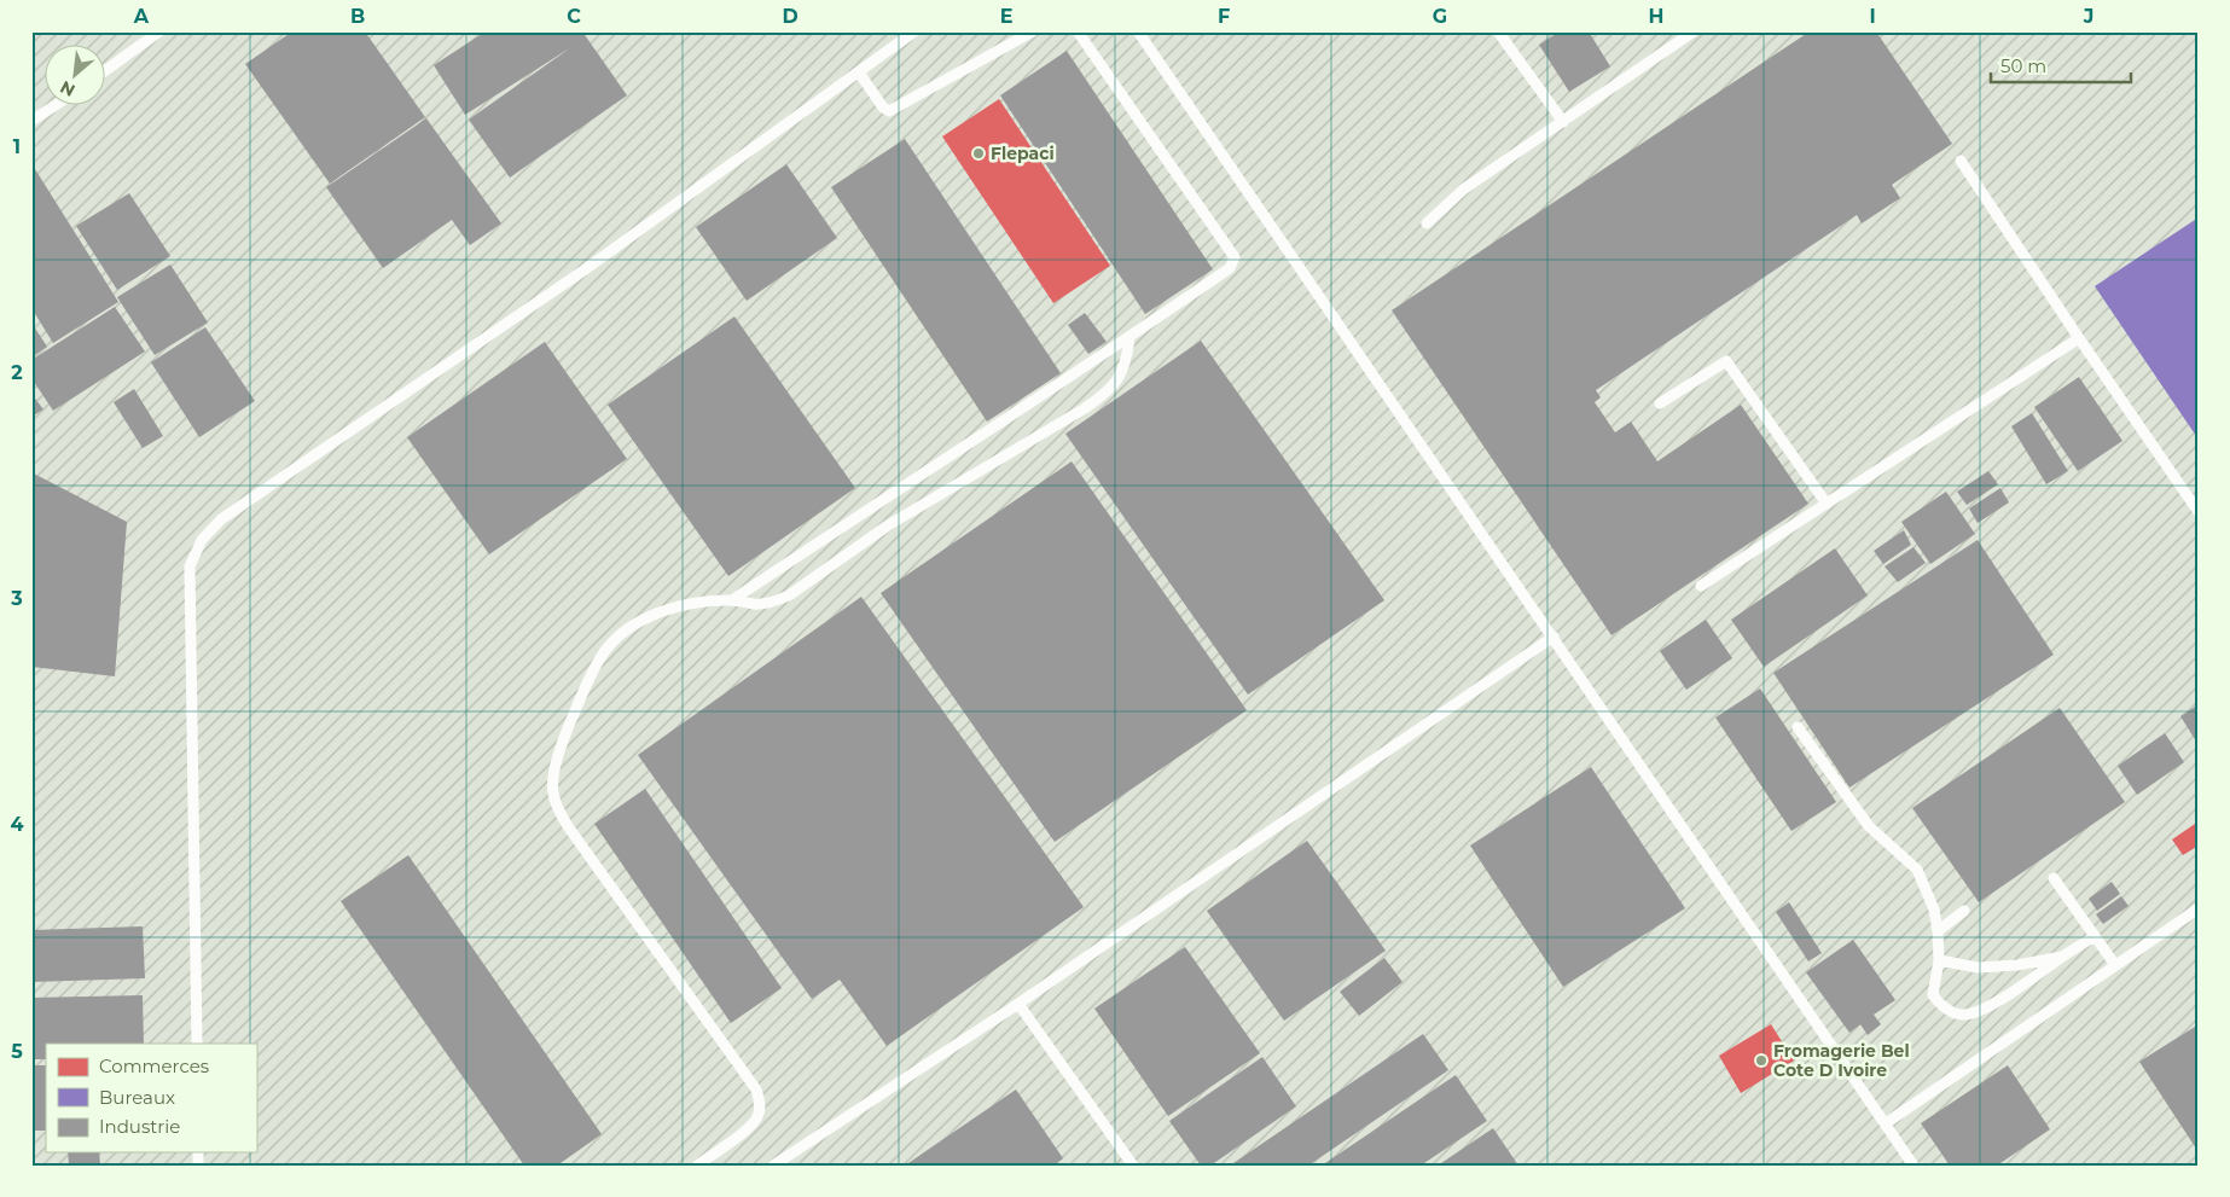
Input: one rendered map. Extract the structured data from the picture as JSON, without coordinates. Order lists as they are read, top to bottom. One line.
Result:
{"places":["Flepaci","Fromagerie Bel Cote D Ivoire"],"legend":["Commerces","Bureaux","Industrie"],"scale_bar":"50 m","north":"bottom left","grid":{"columns":["A","B","C","D","E","F","G","H","I","J"],"rows":["1","2","3","4","5"]}}
